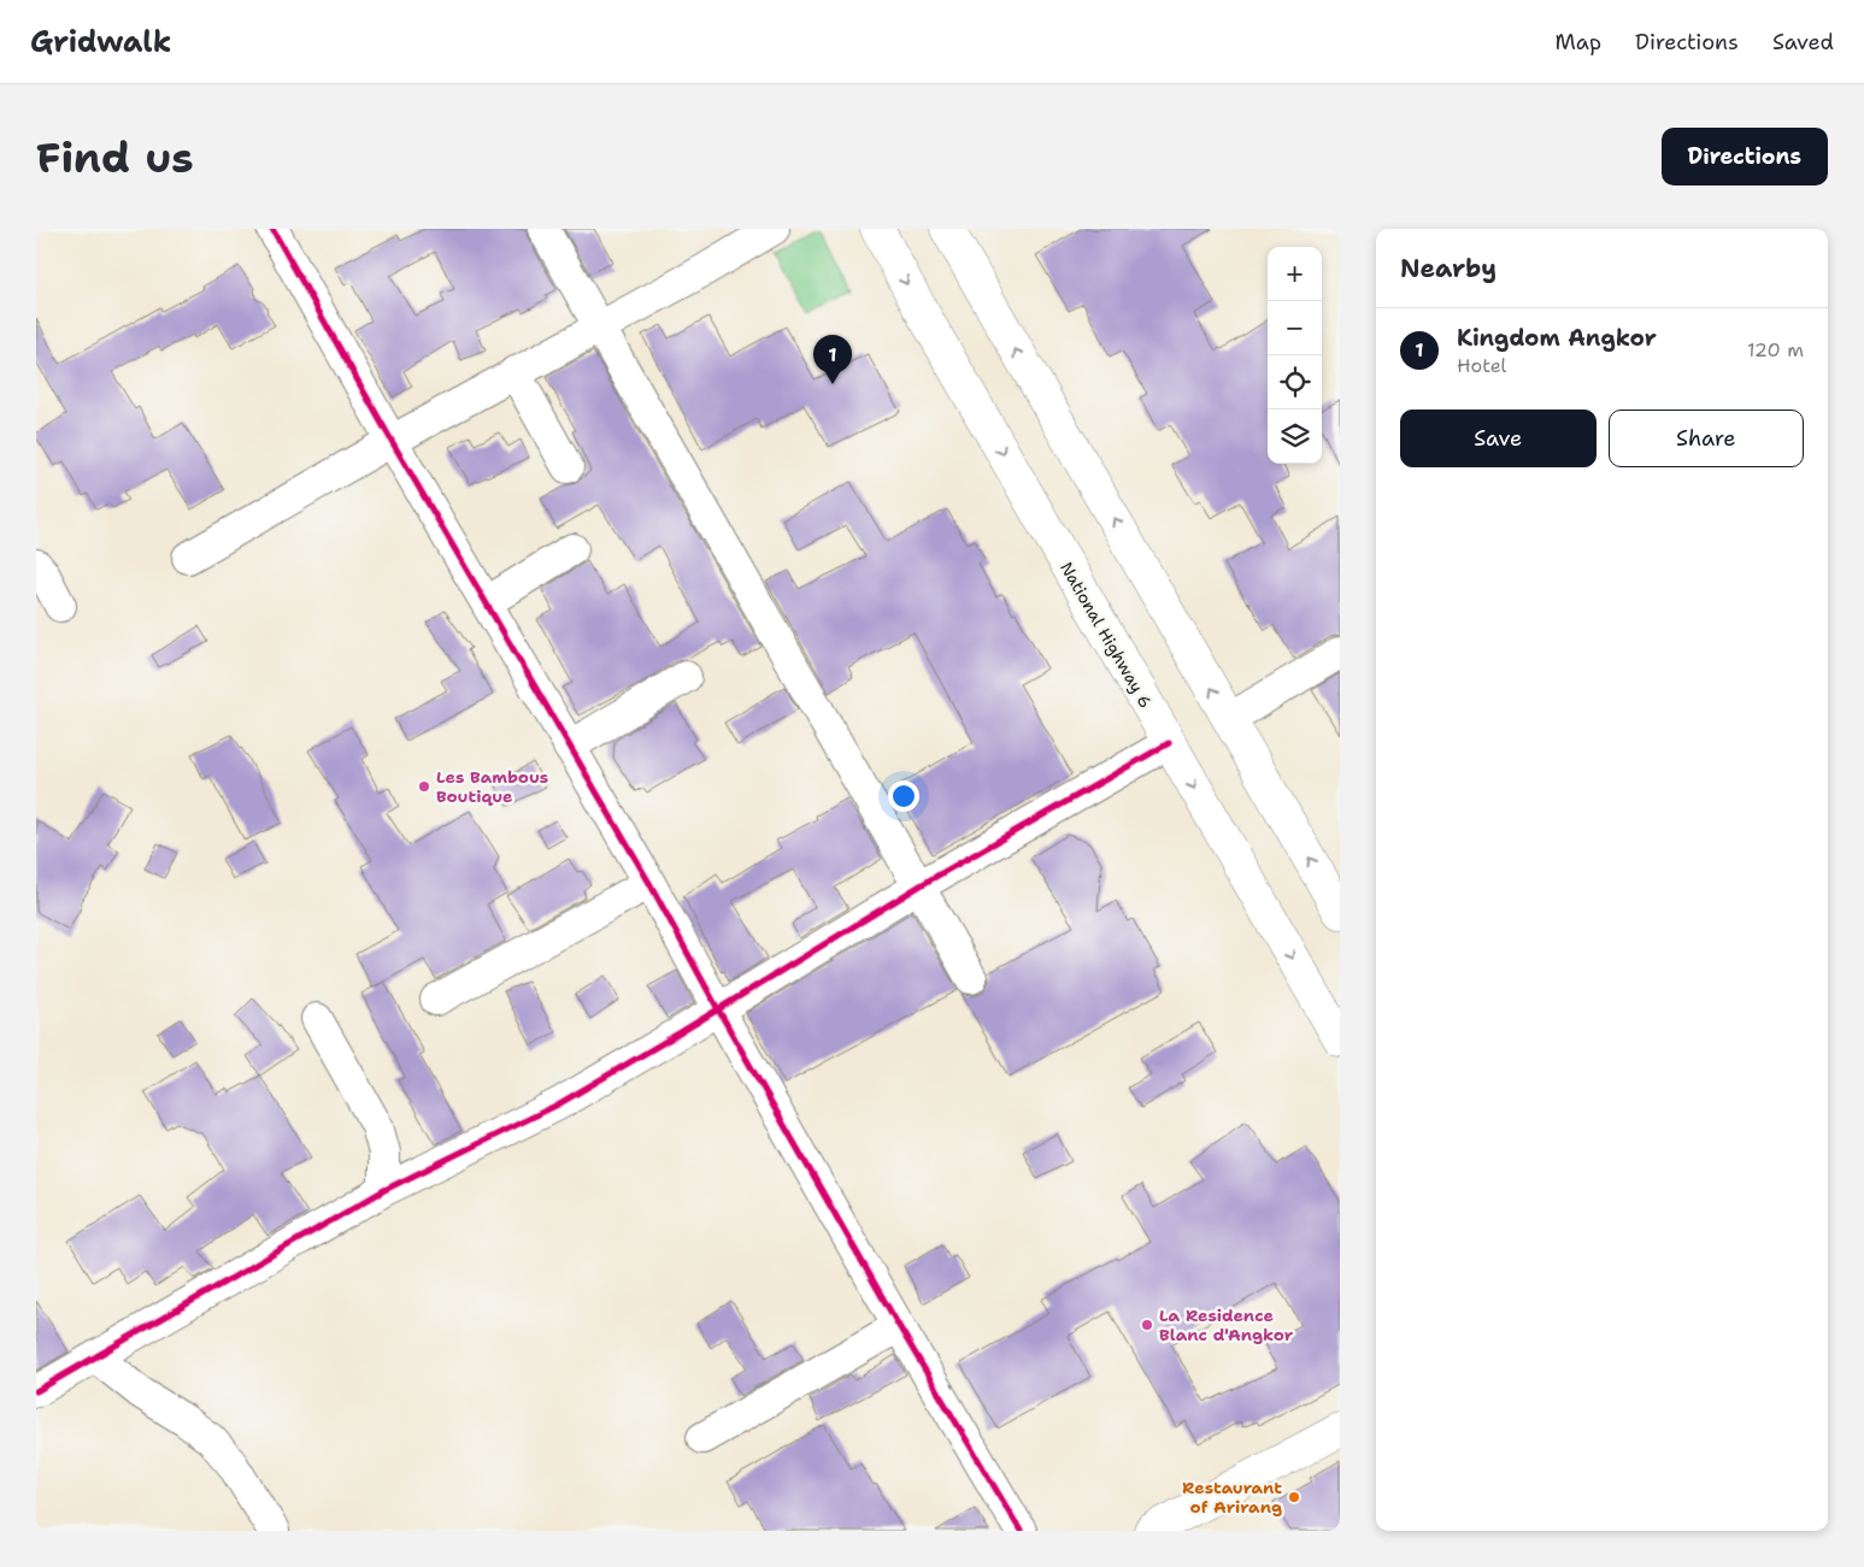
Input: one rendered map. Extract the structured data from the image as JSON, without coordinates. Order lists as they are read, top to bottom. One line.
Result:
{"streets":{"highway":["National Highway 6"]},"places":["Les Bambous Boutique","La Residence Blanc d'Angkor","Restaurant of Arirang"],"page":{"header":"Gridwalk","nav":["Map","Directions","Saved"],"buttons":["Directions",["Save","Share"]],"title":"Find us","heading":"Nearby","map_buttons":["+","−"],"list":[{"mark":"1","name":"Kingdom Angkor","note":"Hotel","value":"120 m"}],"pins":"1"}}
